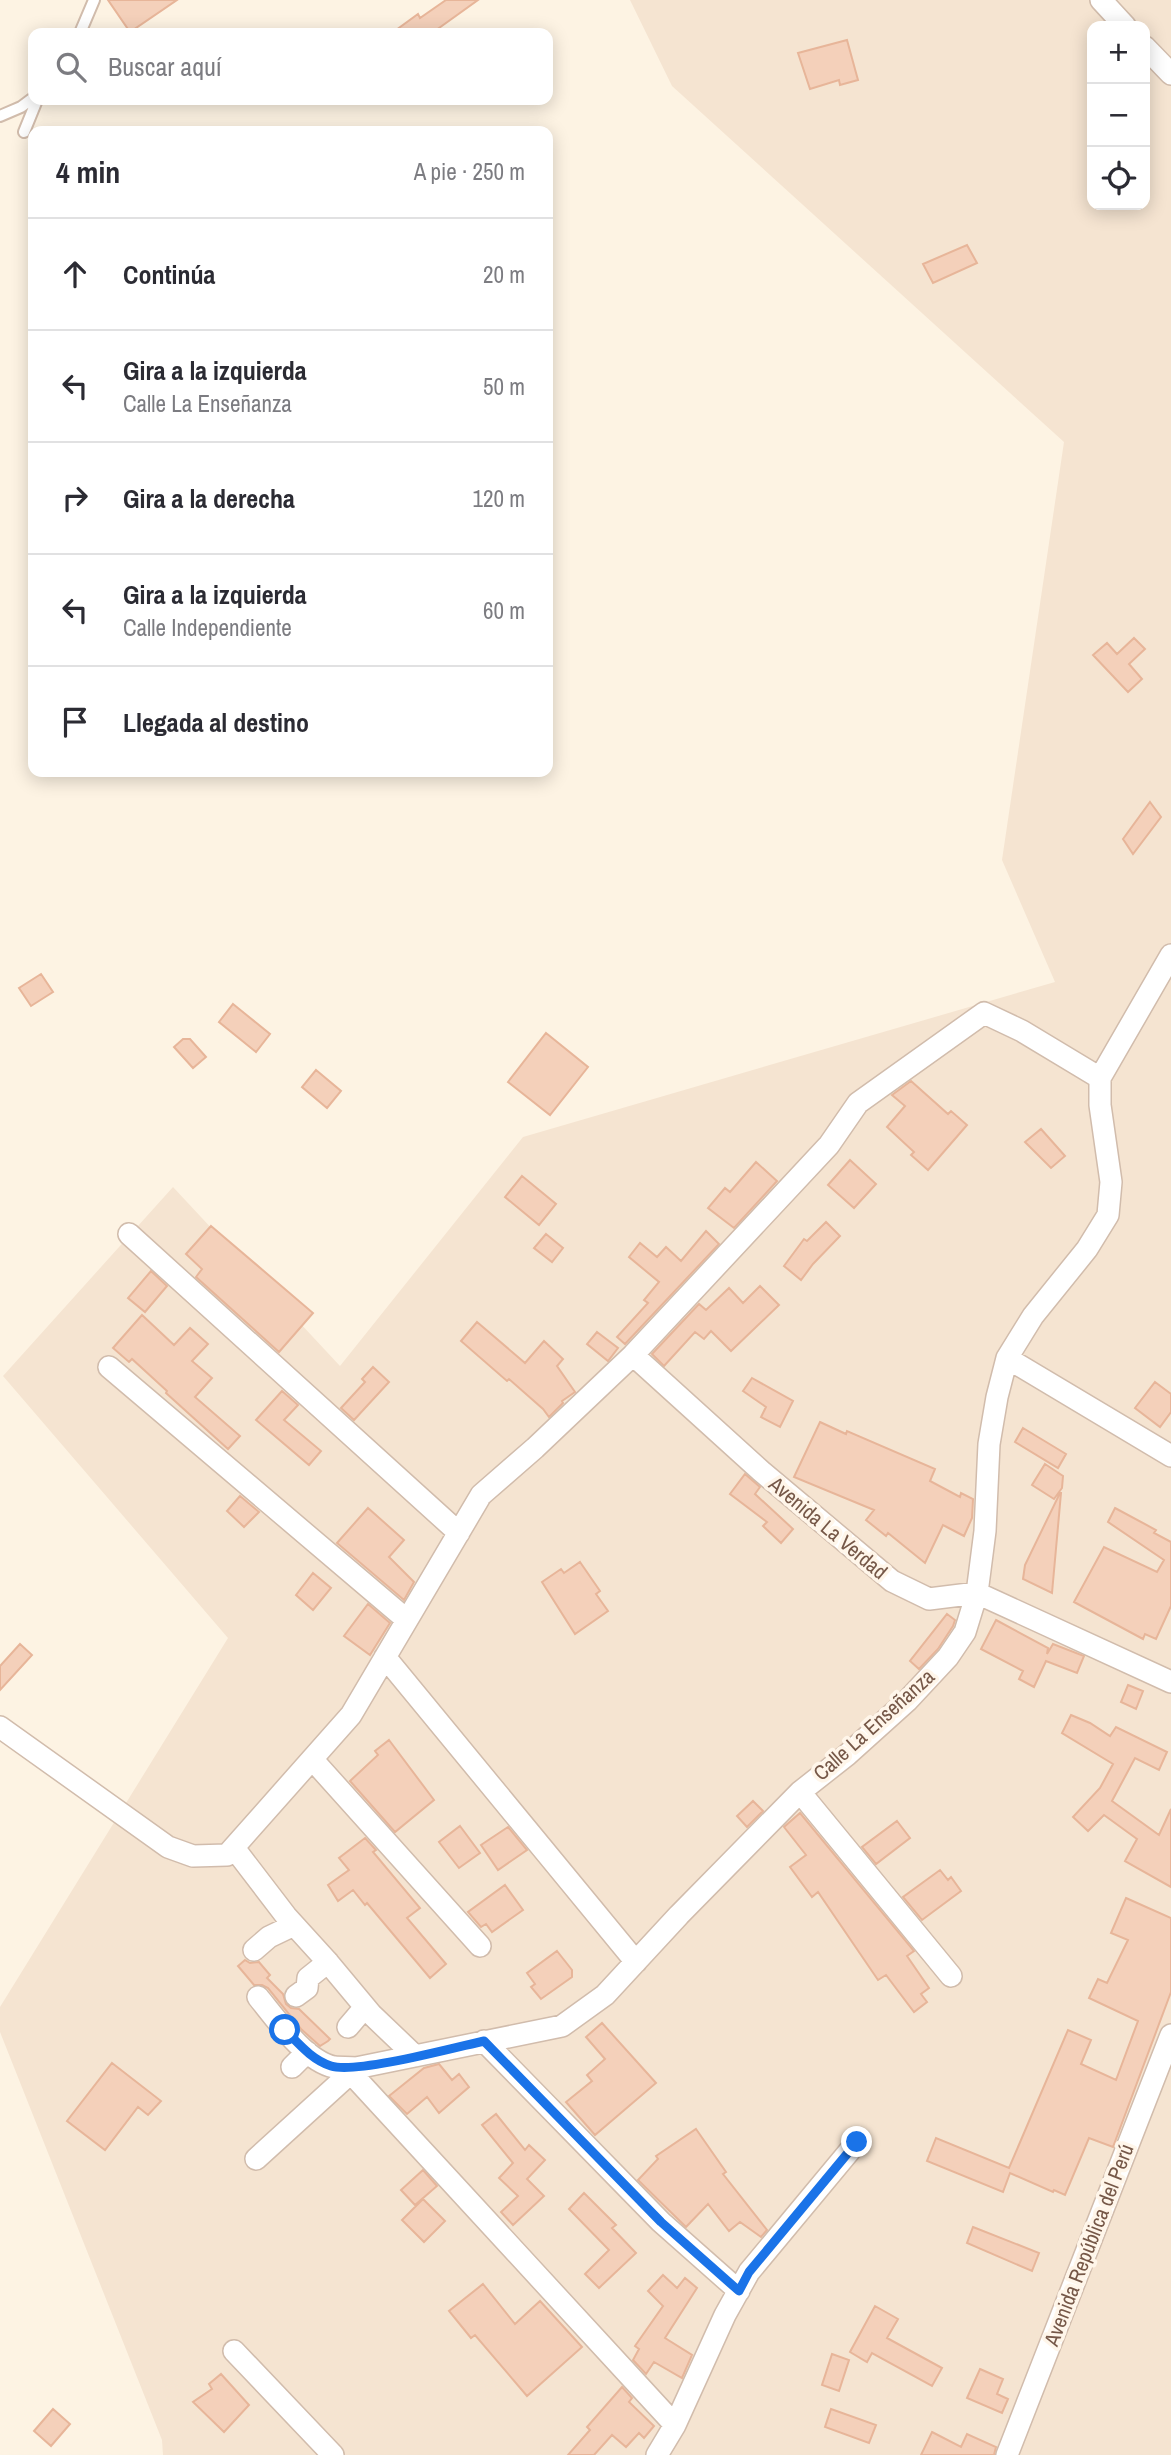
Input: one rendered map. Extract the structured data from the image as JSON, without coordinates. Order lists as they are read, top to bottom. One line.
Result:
{"streets":{"street":["Avenida La Verdad","Calle La Enseñanza","Avenida República del Perú"]},"crossings":[["Avenida La Verdad","Calle La Enseñanza"]],"page":{"map_buttons":["+","−"],"search":"Buscar aquí","heading":["4 min","A pie · 250 m"],"list":[["Continúa","20 m"],["Gira a la izquierda","Calle La Enseñanza","50 m"],["Gira a la derecha","120 m"],["Gira a la izquierda","Calle Independiente","60 m"],"Llegada al destino"]}}
